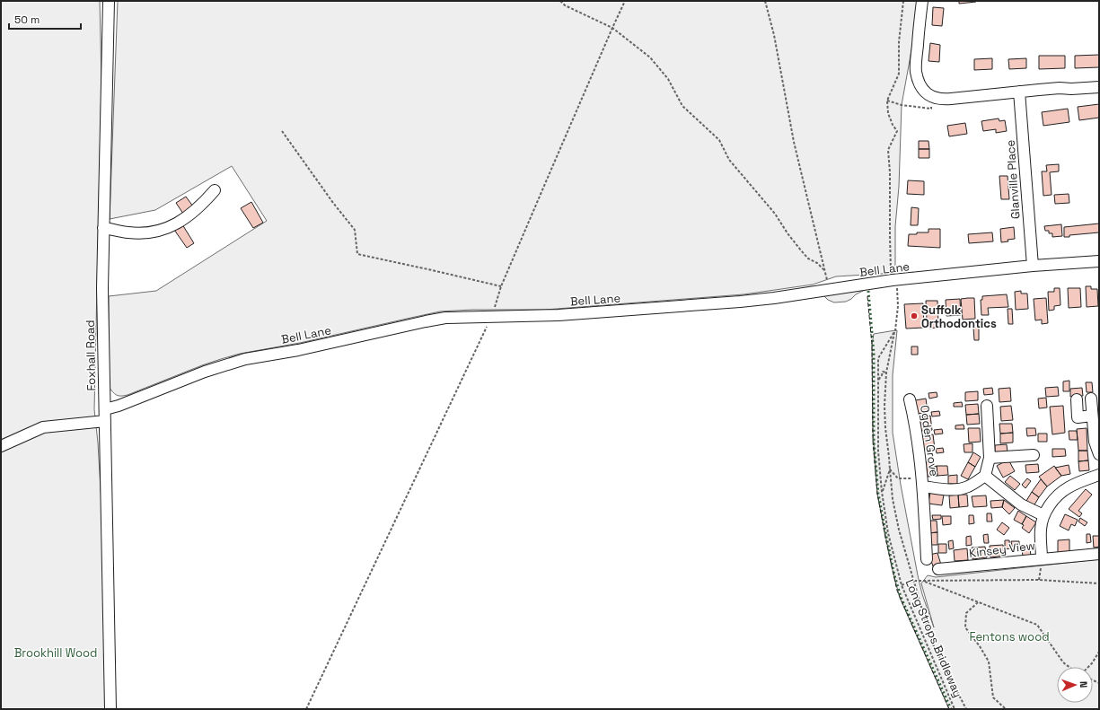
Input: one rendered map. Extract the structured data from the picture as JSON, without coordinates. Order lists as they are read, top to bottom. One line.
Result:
{"streets":{"street":["Glanville Place","Bell Lane","Foxhall Road","Ogden Grove","Kinsey View"],"path":["Long Strops Bridleway"]},"crossings":[["Glanville Place","Bell Lane"],["Bell Lane","Foxhall Road"],["Bell Lane","Long Strops Bridleway"]],"parks":["Fentons wood","Brookhill Wood"],"places":["Suffolk Orthodontics"],"scale_bar":"50 m","north":"right"}
